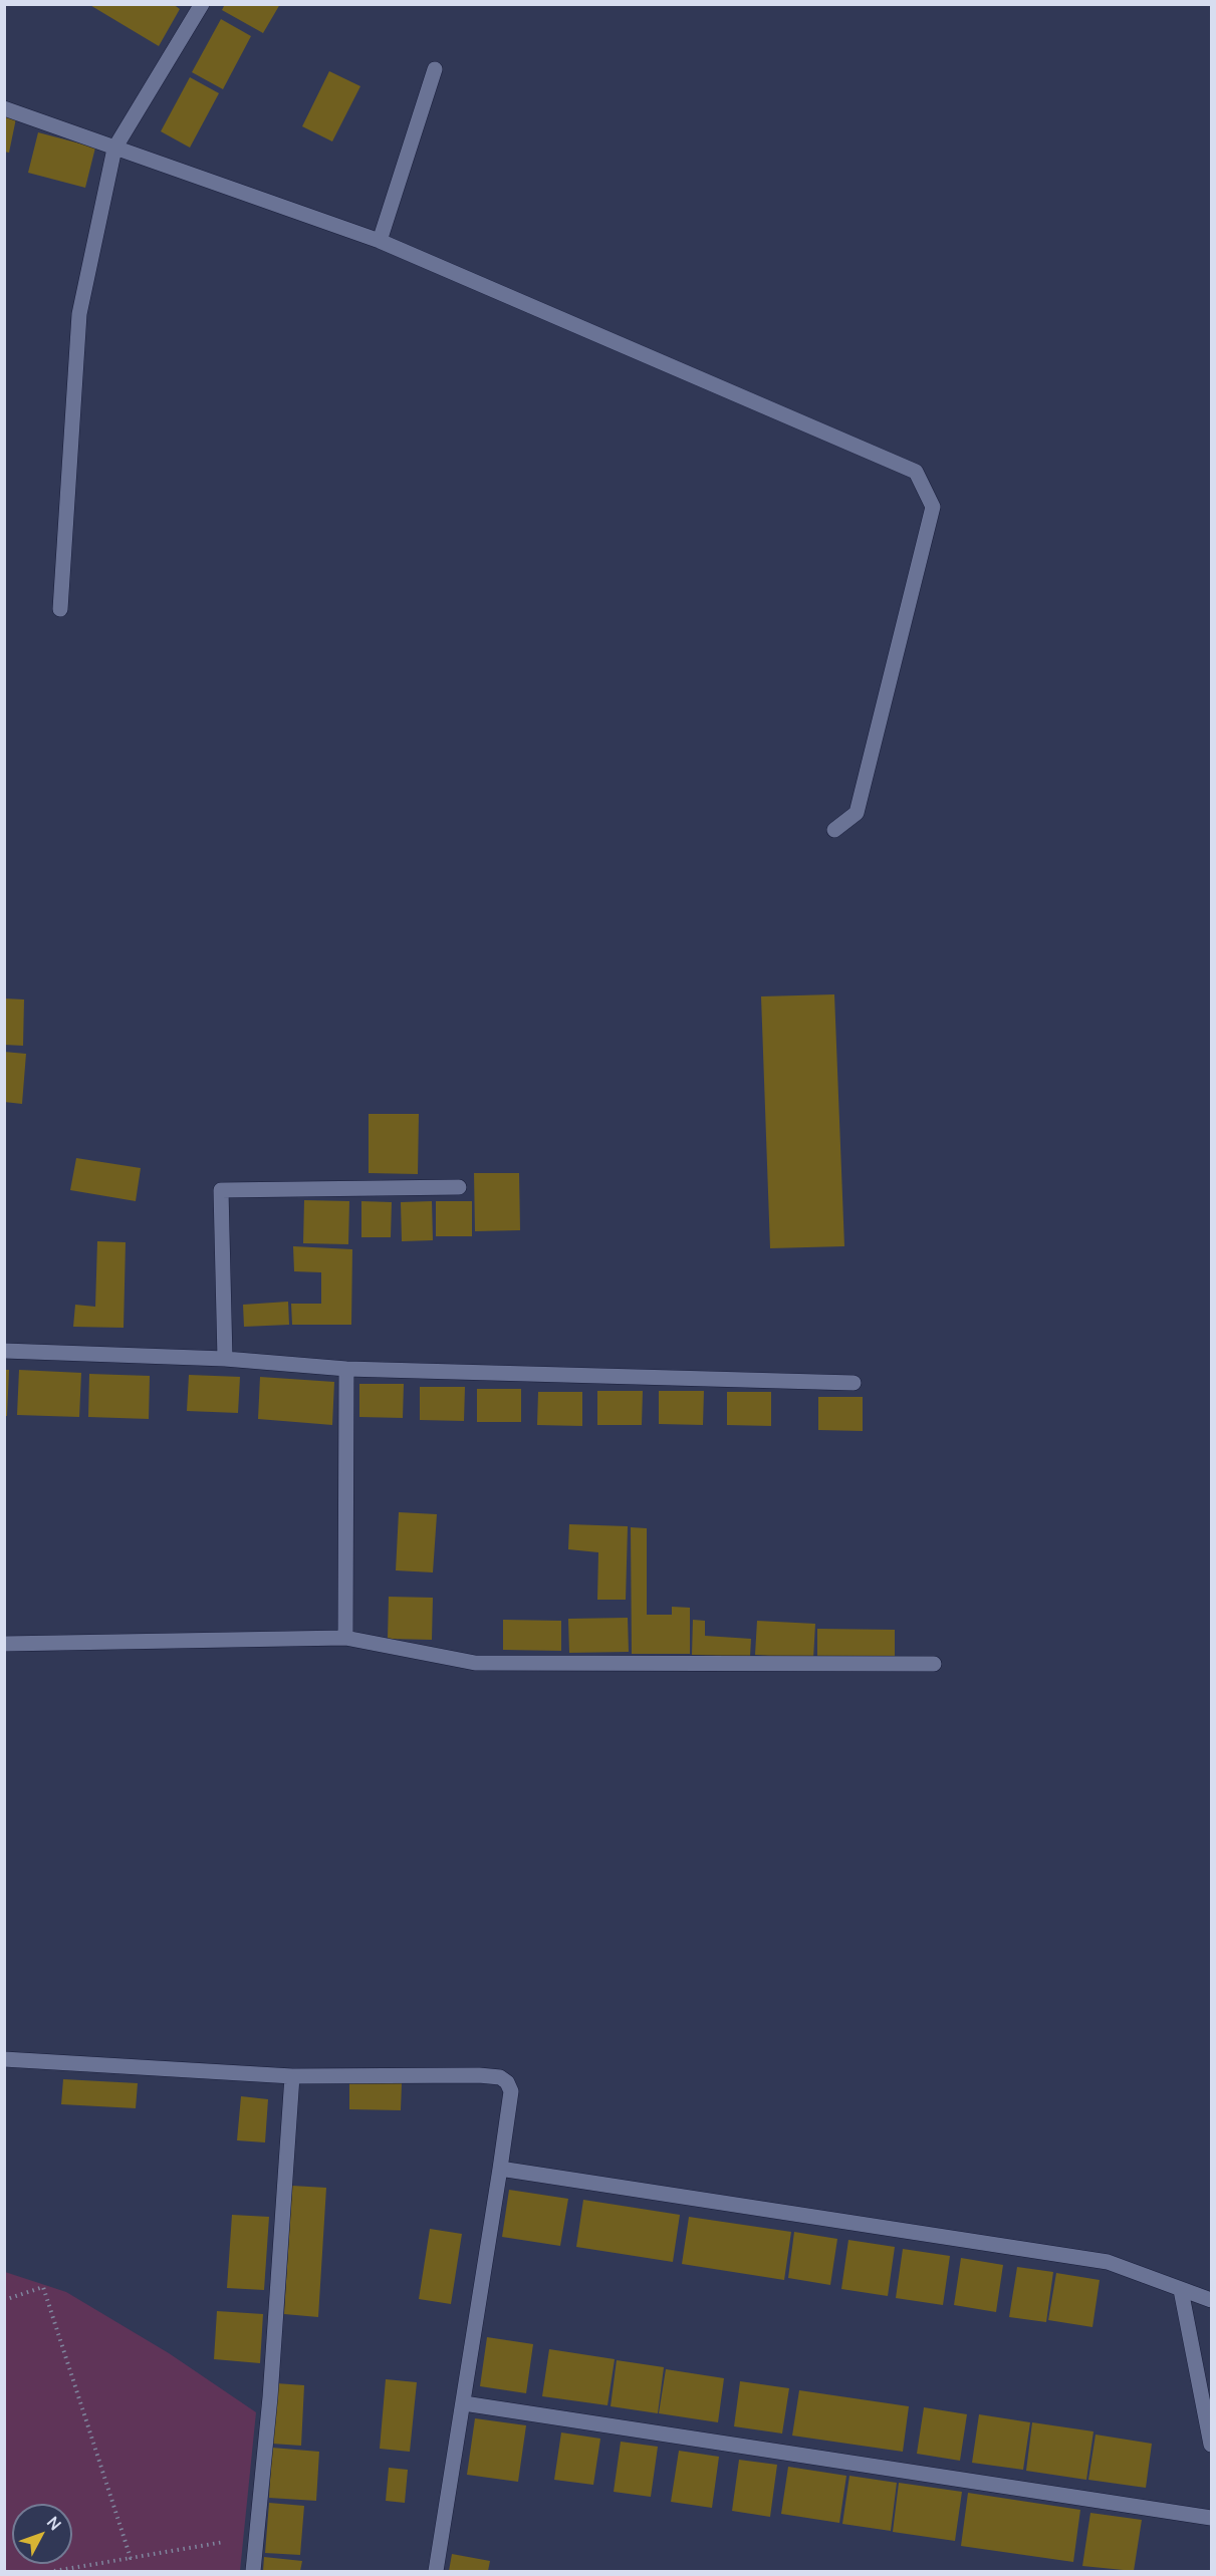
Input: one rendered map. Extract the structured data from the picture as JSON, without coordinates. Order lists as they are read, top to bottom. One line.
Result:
{"north":"top right"}
